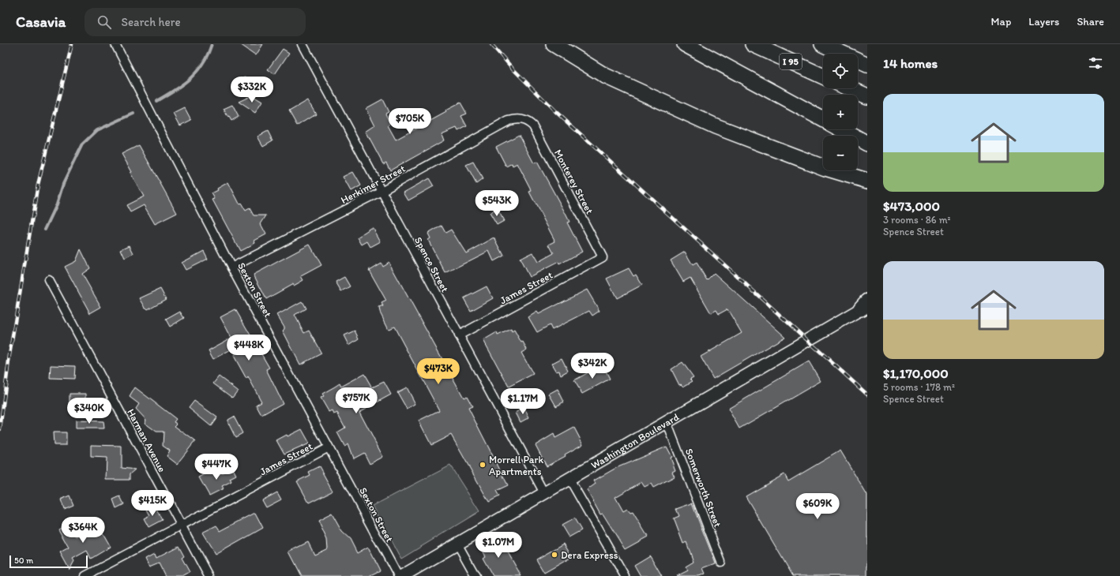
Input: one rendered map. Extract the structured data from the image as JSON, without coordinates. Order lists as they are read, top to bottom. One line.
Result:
{"streets":{"highway":["I 95"],"main road":["Washington Boulevard"],"street":["Monterey Street","Herkimer Street","Spence Street","James Street","Sexton Street","Harman Avenue","Somerworth Street"]},"crossings":[["Monterey Street","Herkimer Street"],["Monterey Street","James Street"],["Herkimer Street","Spence Street"],["Herkimer Street","Sexton Street"],["Spence Street","James Street"],["Spence Street","Washington Boulevard"],["James Street","Sexton Street"],["James Street","Harman Avenue"],["Washington Boulevard","Somerworth Street"]],"places":["Morrell Park Apartments","Dera Express"],"scale_bar":"50 m","page":{"header":"Casavia","search":"Search here","nav":["Map","Layers","Share"],"heading":"14 homes","map_buttons":["+","−"],"price":["$332K","$705K","$543K","$448K","$342K","$473K","$757K","$1.17M","$340K","$447K","$415K","$609K","$364K","$1.07M"],"list":[{"name":"$473,000","note":"3 rooms · 86 m² · Spence Street"},{"name":"$1,170,000","note":"5 rooms · 178 m² · Spence Street"}],"scale":"50 m"}}
